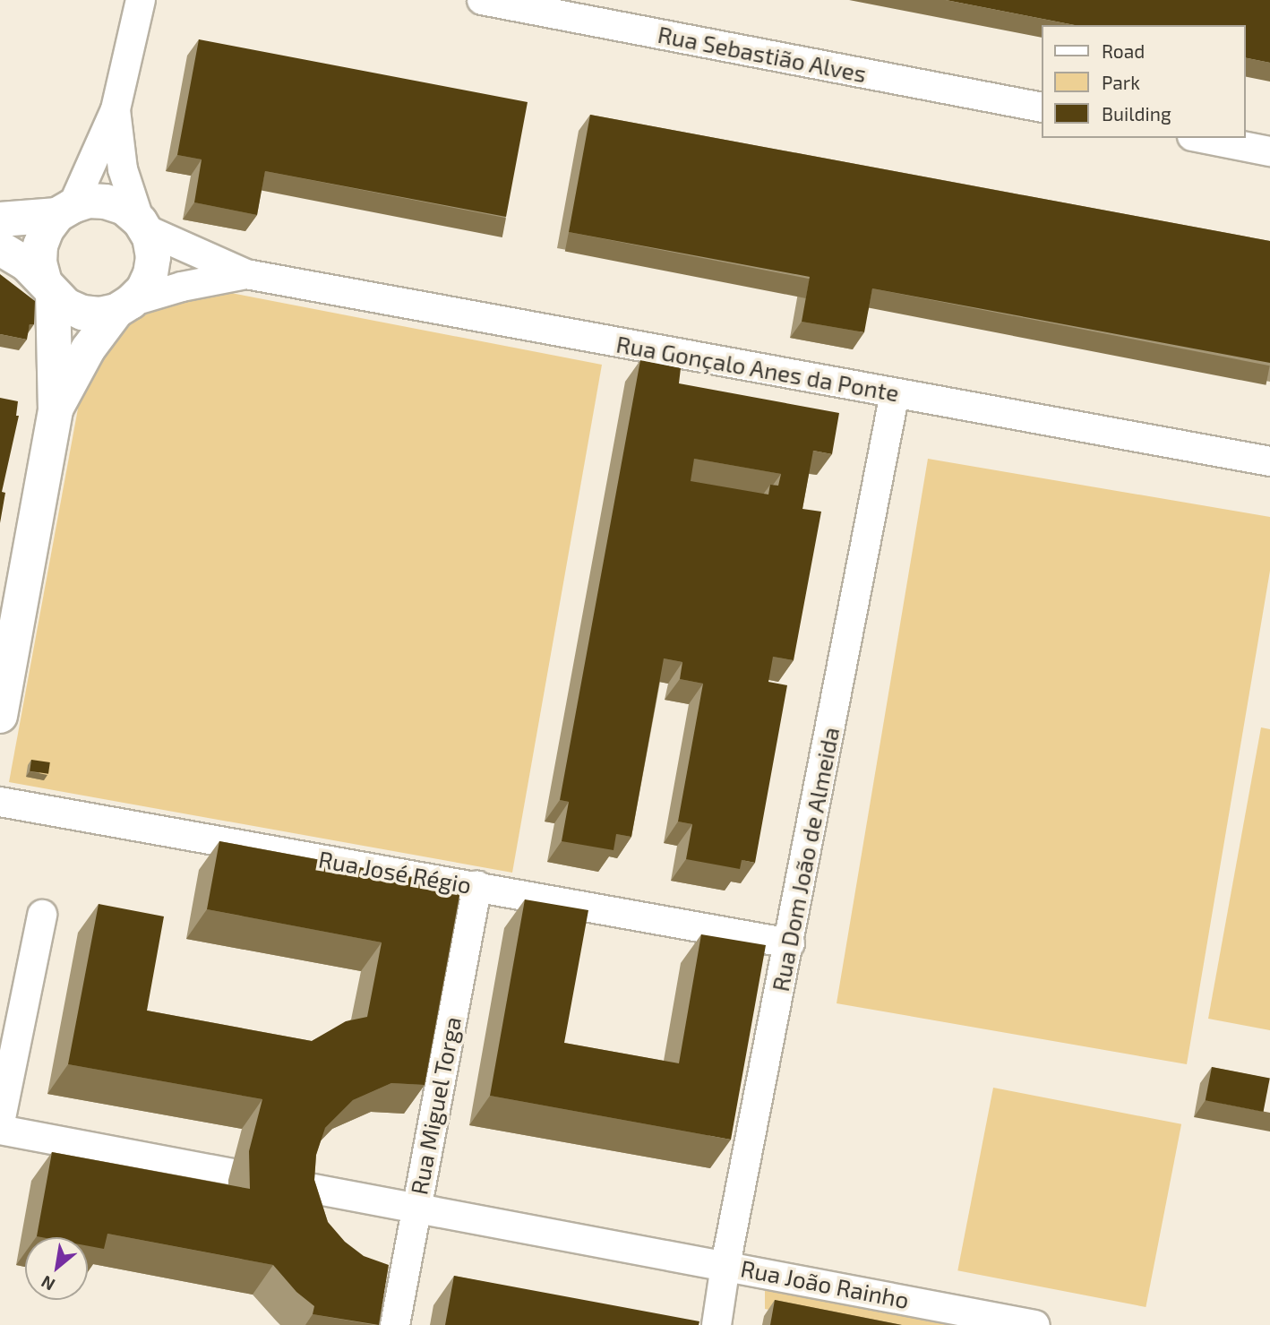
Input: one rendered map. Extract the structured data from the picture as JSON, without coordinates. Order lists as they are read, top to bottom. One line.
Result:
{"streets":{"street":["Rua Sebastião Alves","Rua Gonçalo Anes da Ponte","Rua Dom João de Almeida","Rua José Régio","Rua Miguel Torga","Rua João Rainho"]},"crossings":[["Rua Gonçalo Anes da Ponte","Rua Dom João de Almeida"],["Rua Dom João de Almeida","Rua José Régio"],["Rua Dom João de Almeida","Rua João Rainho"],["Rua José Régio","Rua Miguel Torga"],["Rua Miguel Torga","Rua João Rainho"]],"legend":["Road","Park","Building"],"north":"bottom left"}
